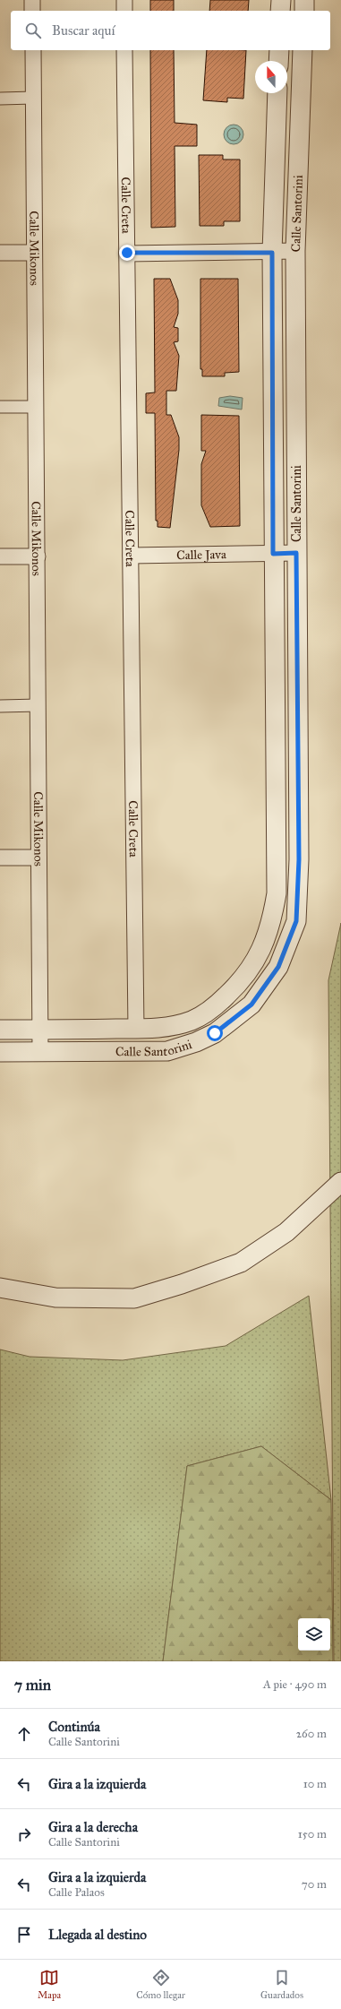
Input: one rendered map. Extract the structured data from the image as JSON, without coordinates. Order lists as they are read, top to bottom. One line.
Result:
{"streets":{"street":["Calle Creta","Calle Santorini","Calle Mikonos","Calle Java"]},"crossings":[["Calle Creta","Calle Santorini"],["Calle Creta","Calle Java"],["Calle Santorini","Calle Mikonos"],["Calle Santorini","Calle Java"]],"north":"top","page":{"search":"Buscar aquí","heading":["7 min","A pie · 490 m"],"list":[["Continúa","Calle Santorini","260 m"],["Gira a la izquierda","10 m"],["Gira a la derecha","Calle Santorini","150 m"],["Gira a la izquierda","Calle Palaos","70 m"],"Llegada al destino"],"nav":["Mapa","Cómo llegar","Guardados"]}}
